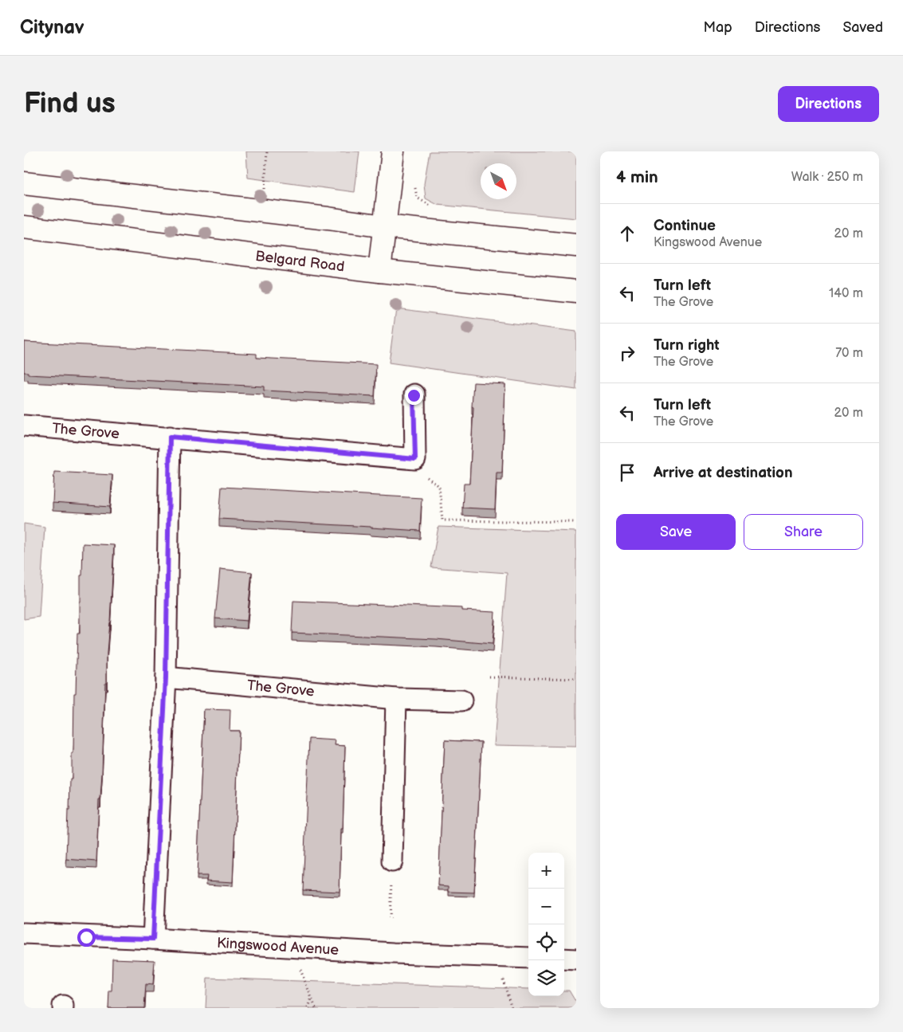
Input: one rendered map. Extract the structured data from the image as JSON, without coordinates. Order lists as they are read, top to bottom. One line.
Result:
{"streets":{"main road":["Belgard Road"],"street":["The Grove","Kingswood Avenue"]},"north":"bottom right","page":{"header":"Citynav","nav":["Map","Directions","Saved"],"buttons":["Directions",["Save","Share"]],"title":"Find us","heading":["4 min","Walk · 250 m"],"list":[["Continue","Kingswood Avenue","20 m"],["Turn left","The Grove","140 m"],["Turn right","The Grove","70 m"],["Turn left","The Grove","20 m"],"Arrive at destination"],"map_buttons":["+","−"]}}
